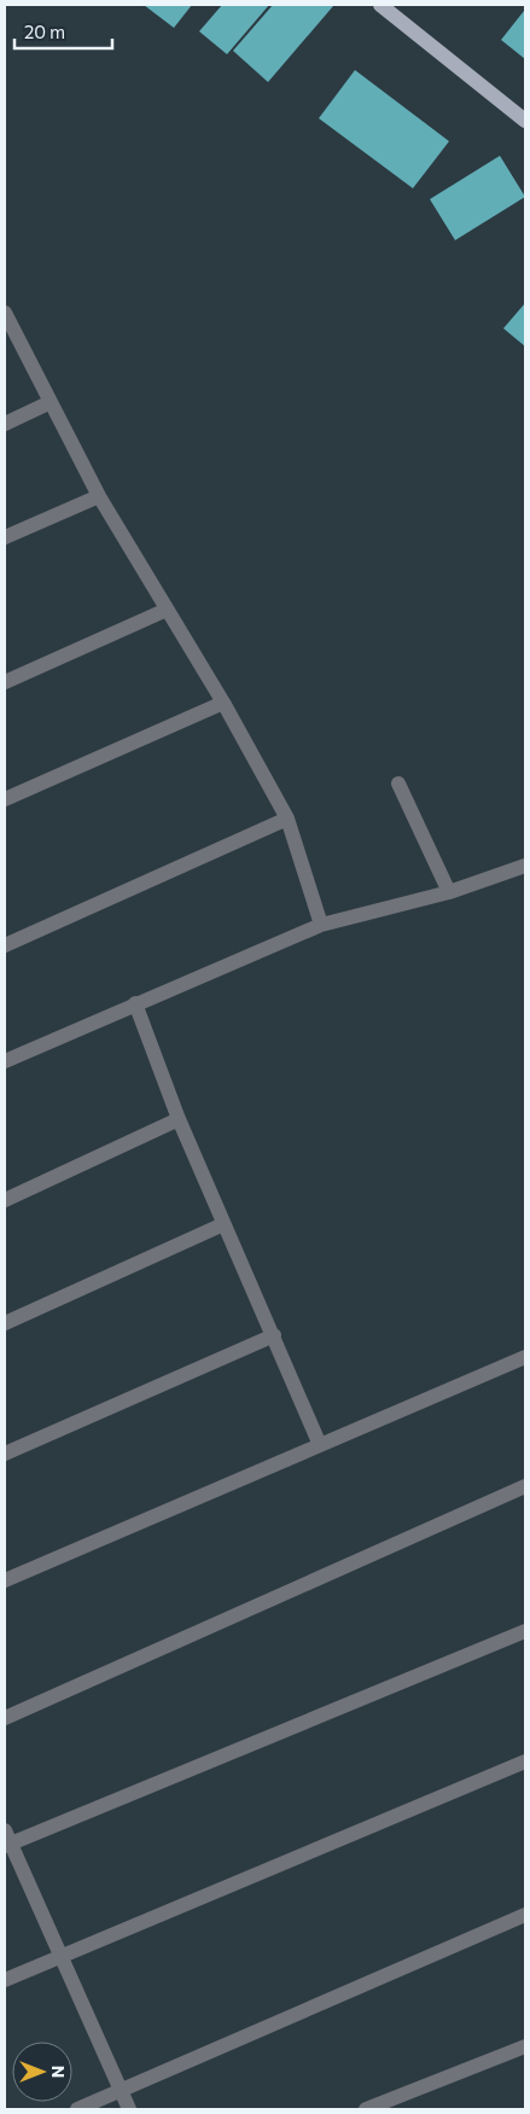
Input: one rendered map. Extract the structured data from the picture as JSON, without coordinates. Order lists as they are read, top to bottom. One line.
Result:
{"scale_bar":"20 m","north":"right"}
